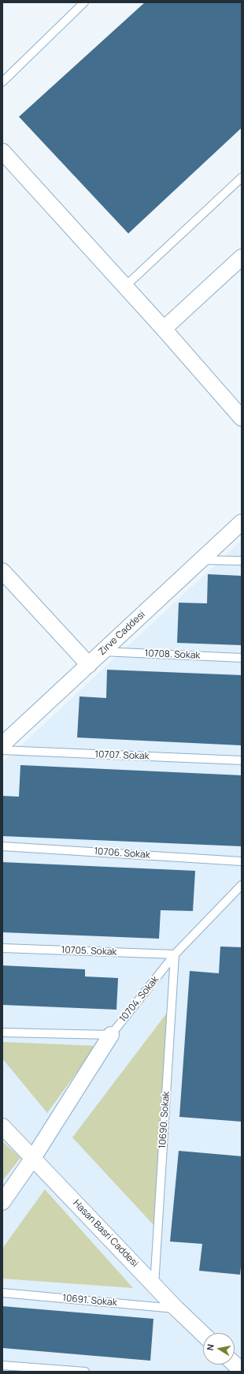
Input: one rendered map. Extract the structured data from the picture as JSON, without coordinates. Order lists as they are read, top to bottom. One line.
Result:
{"streets":{"street":["Zirve Caddesi","Hasan Basri Caddesi"],"lane":["10708. Sokak","10707. Sokak","10706. Sokak","10705. Sokak","10704. Sokak","10690. Sokak","10691. Sokak"]},"crossings":[["Zirve Caddesi","10708. Sokak"],["10705. Sokak","10704. Sokak"],["10705. Sokak","10690. Sokak"],["10704. Sokak","10690. Sokak"],["10690. Sokak","Hasan Basri Caddesi"],["Hasan Basri Caddesi","10691. Sokak"]],"north":"left"}
